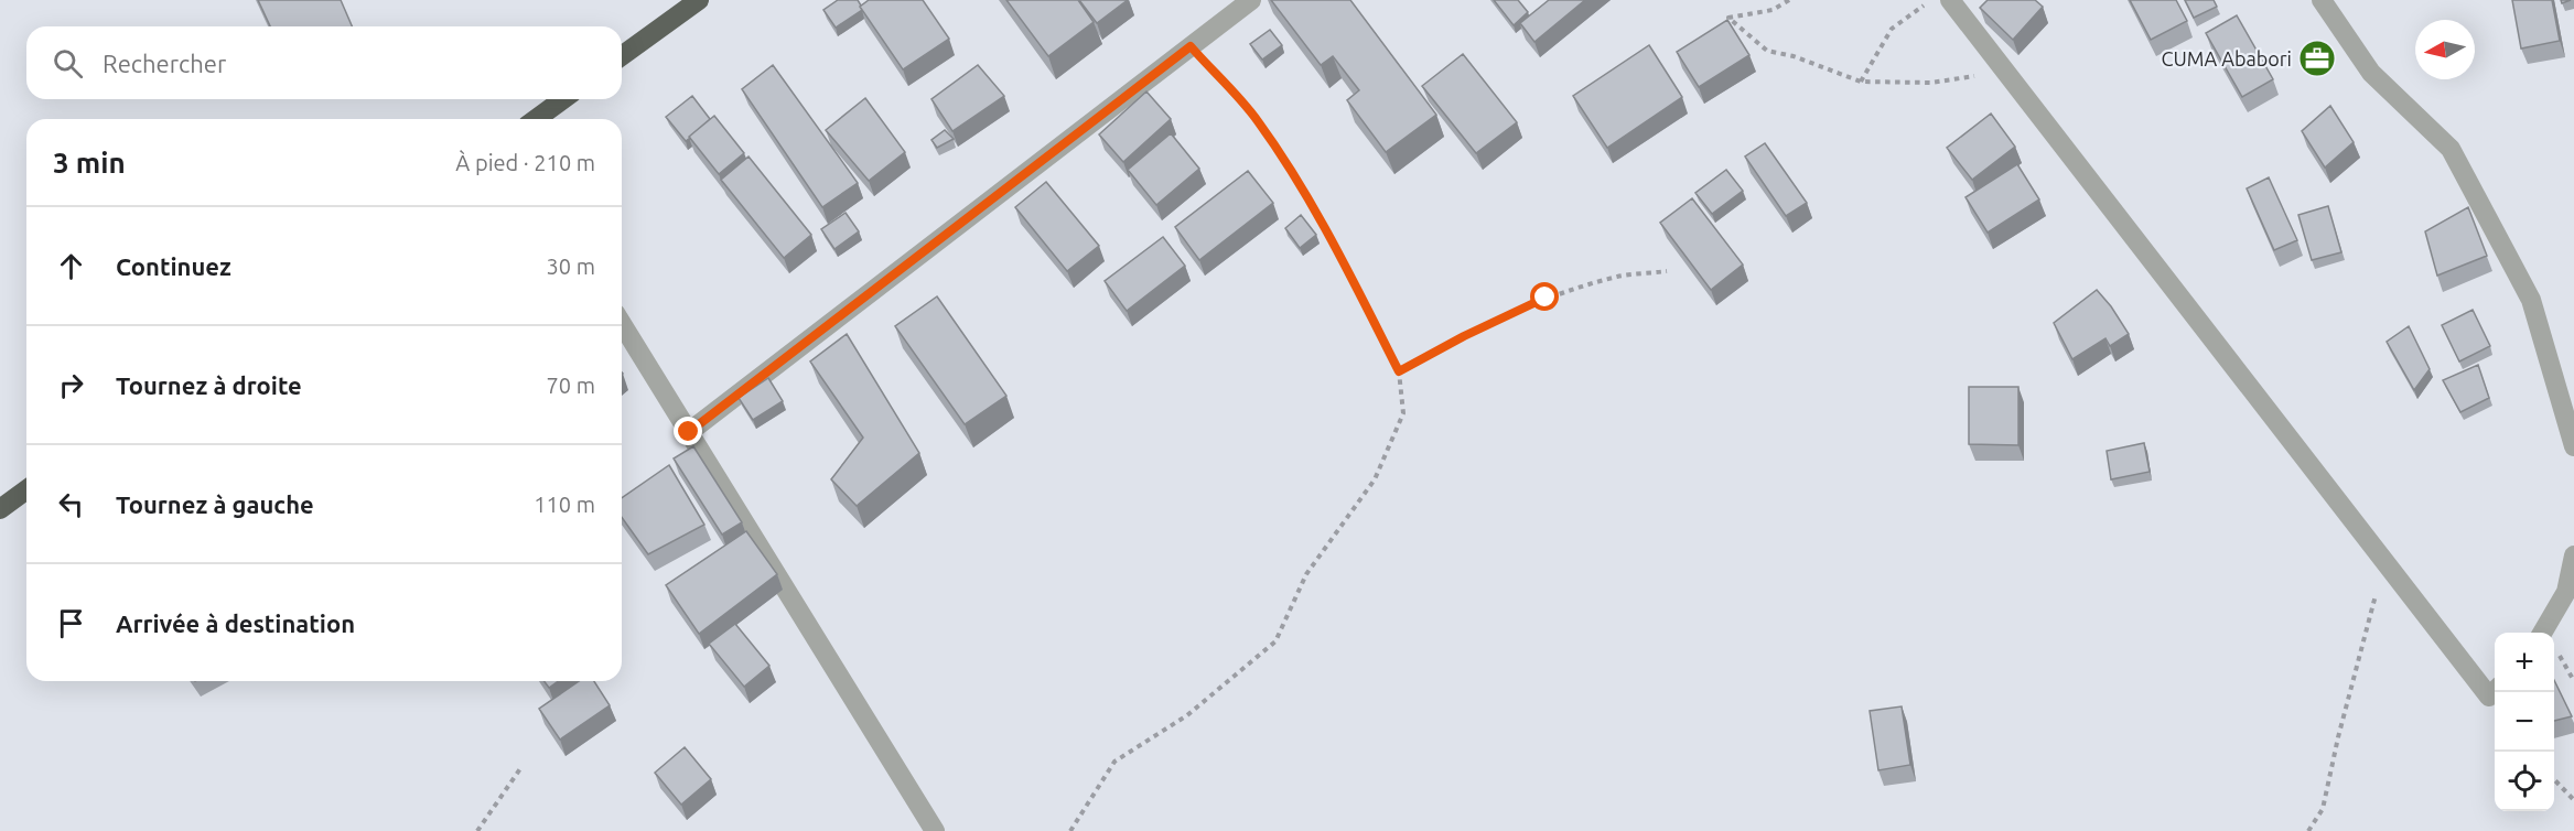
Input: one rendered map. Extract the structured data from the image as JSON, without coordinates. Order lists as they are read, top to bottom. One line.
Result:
{"places":{"office":["CUMA Ababori"]},"north":"left","page":{"search":"Rechercher","heading":["3 min","À pied · 210 m"],"list":[["Continuez","30 m"],["Tournez à droite","70 m"],["Tournez à gauche","110 m"],"Arrivée à destination"],"map_buttons":["+","−"]}}
